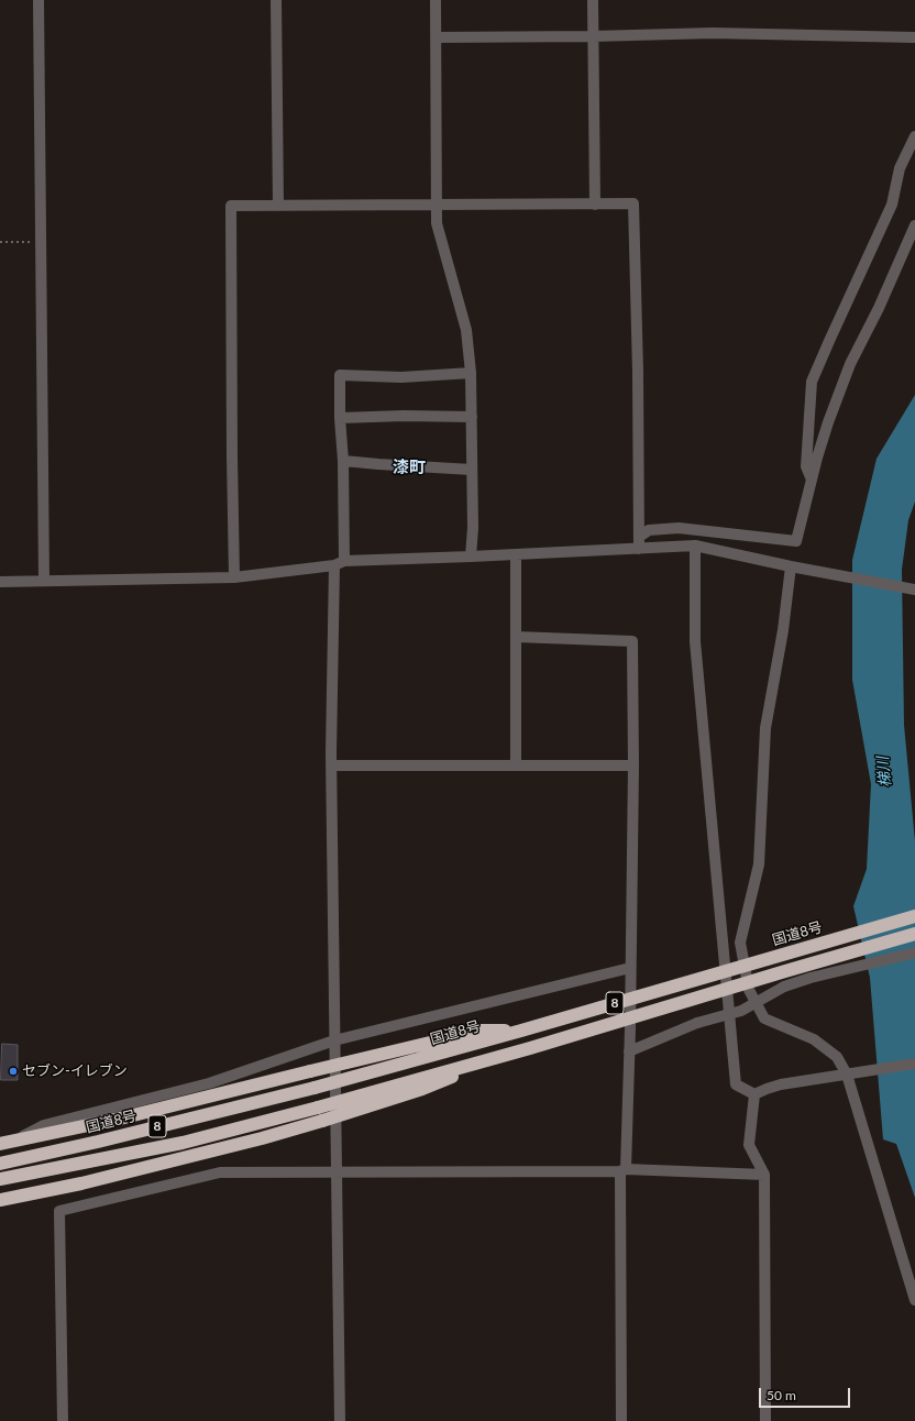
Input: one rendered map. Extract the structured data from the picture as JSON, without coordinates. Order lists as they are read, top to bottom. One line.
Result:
{"streets":{"highway":["国道8号","8"]},"districts":["漆町"],"water":["梯川"],"places":["セブン-イレブン"],"scale_bar":"50 m"}
